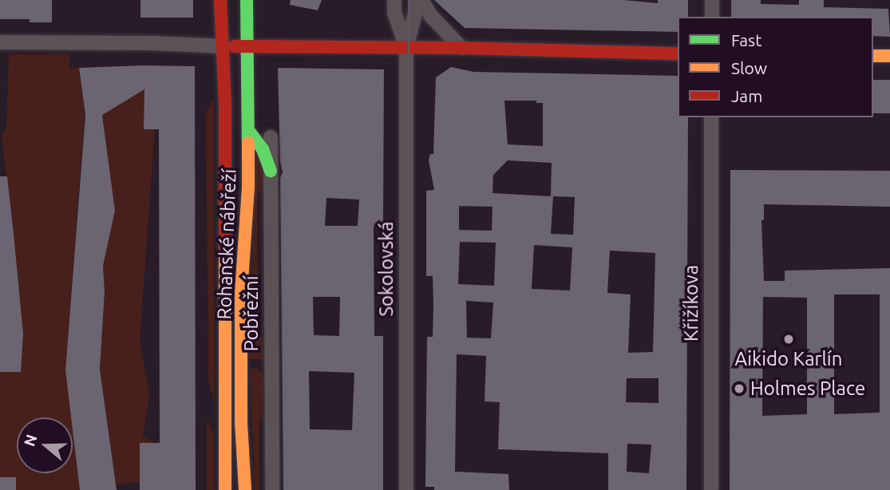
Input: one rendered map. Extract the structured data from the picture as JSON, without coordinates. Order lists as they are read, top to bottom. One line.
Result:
{"streets":{"main road":["Rohanské nábřeží"],"street":["Sokolovská","Křižíkova","Pobřežní"]},"places":["Aikido Karlín","Holmes Place"],"legend":["Fast","Slow","Jam"],"north":"left"}
